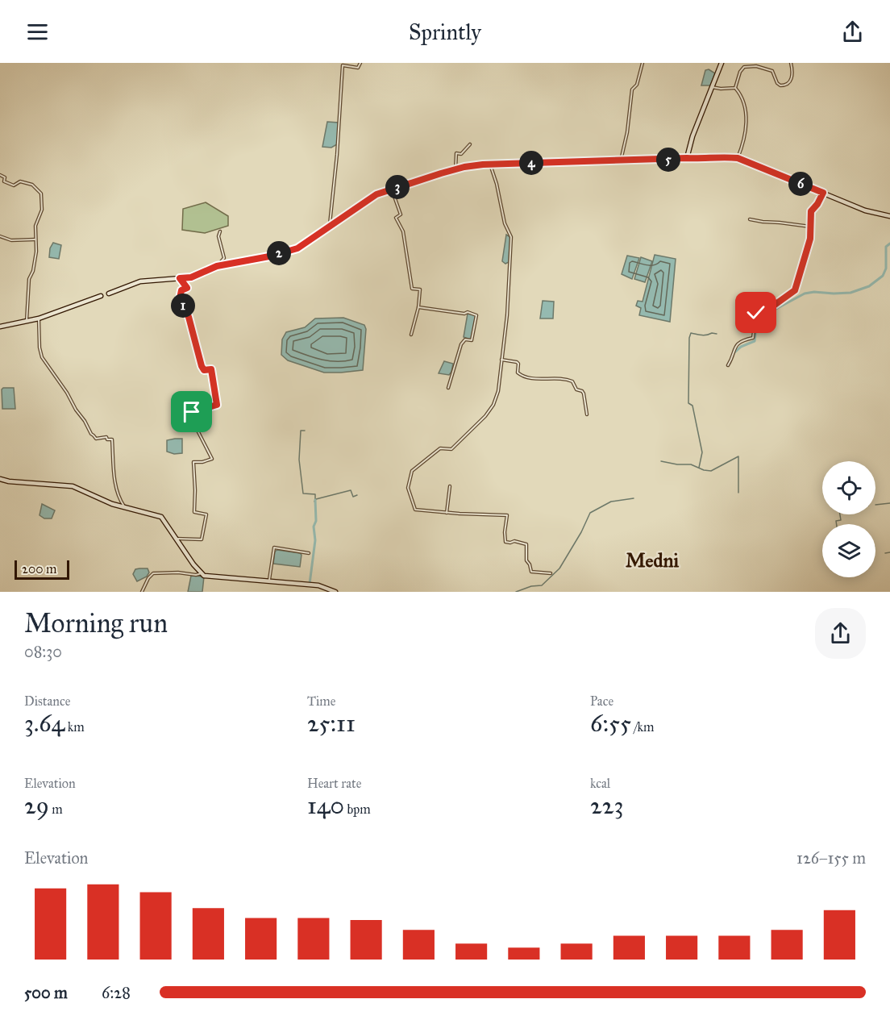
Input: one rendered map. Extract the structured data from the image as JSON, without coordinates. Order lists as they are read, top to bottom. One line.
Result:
{"districts":["Medni"],"scale_bar":"200 m","page":{"header":"Sprintly","pins":["5","4","6","3","2","1"],"scale":"200 m","heading":["Morning run","08:30"],"stats":[["Distance","3.64 km"],["Time","25:11"],["Pace","6:55 /km"],["Elevation","29 m"],["Heart rate","140 bpm"],["kcal","223"]],"chart":["Elevation","126–155 m"],"list":[{"name":"500 m","note":"6:28"}]}}
